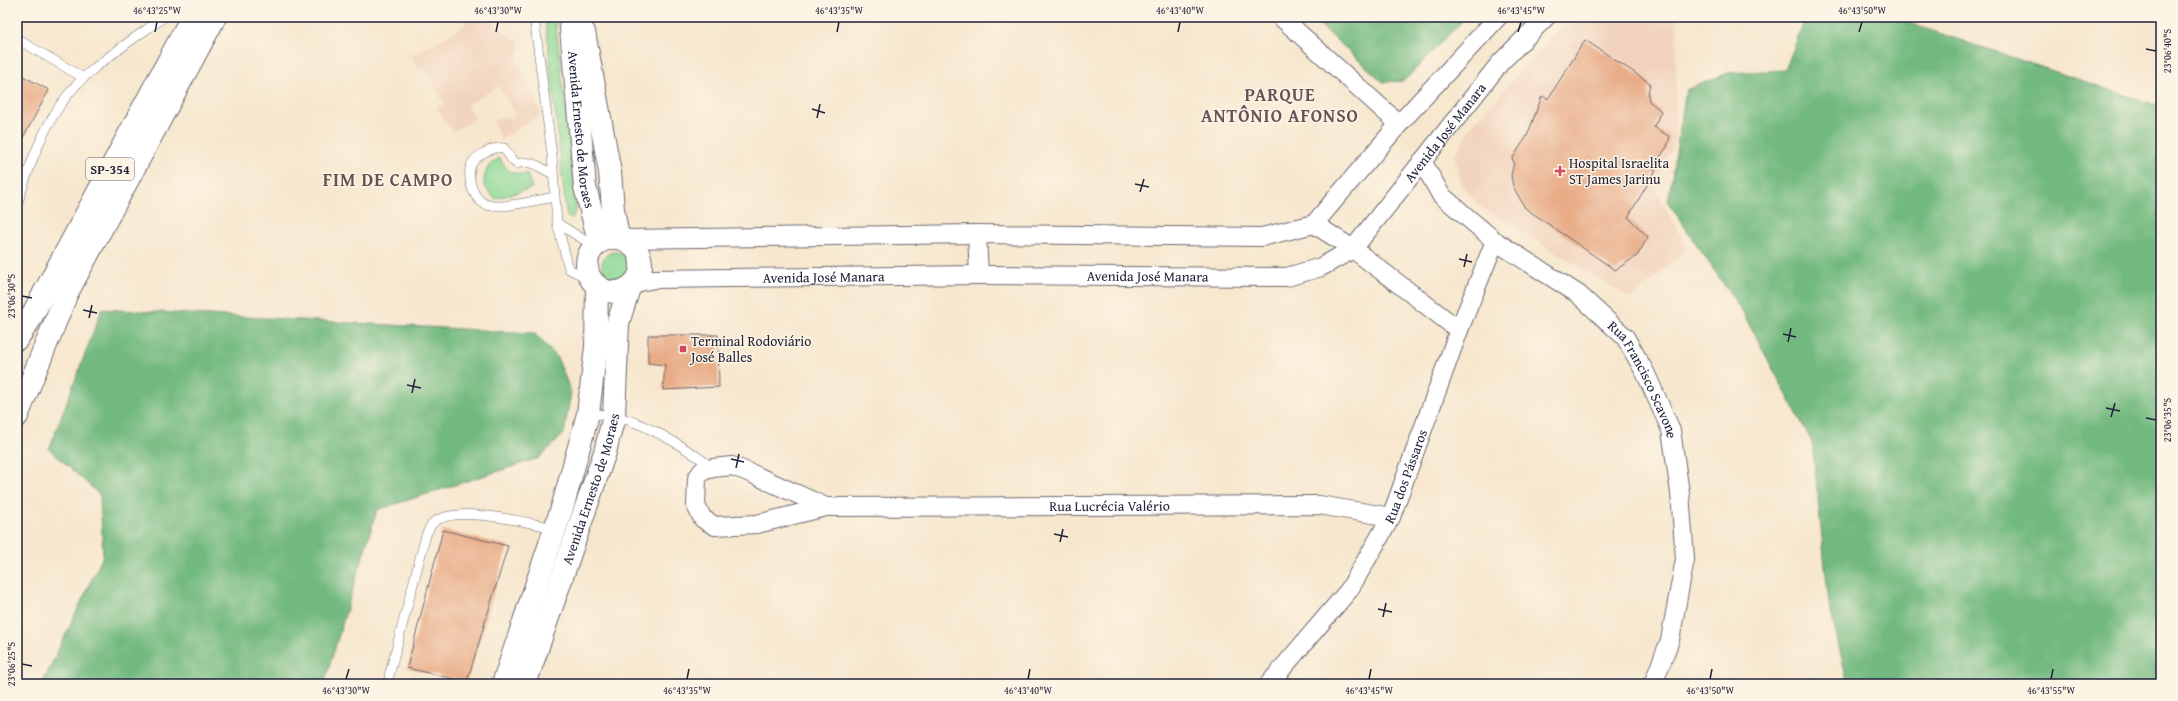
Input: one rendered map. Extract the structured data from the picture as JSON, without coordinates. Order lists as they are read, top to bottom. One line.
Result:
{"streets":{"main road":["Avenida Ernesto de Moraes","SP-354"],"street":["Avenida José Manara","Rua Francisco Scavone","Rua dos Pássaros","Rua Lucrécia Valério"]},"crossings":[["Avenida Ernesto de Moraes","Avenida José Manara"],["Avenida José Manara","Rua Francisco Scavone"],["Rua Francisco Scavone","Rua dos Pássaros"],["Rua dos Pássaros","Rua Lucrécia Valério"]],"districts":["PARQUE ANTÔNIO AFONSO","FIM DE CAMPO"],"places":{"health":["Hospital Israelita ST James Jarinu"],"transit":["Terminal Rodoviário José Balles"]},"coordinates":["46°43'25\"W","46°43'30\"W","46°43'35\"W","46°43'40\"W","46°43'45\"W","46°43'50\"W","23°06'40\"S","23°06'30\"S","23°06'35\"S","23°06'25\"S","46°43'55\"W"]}
